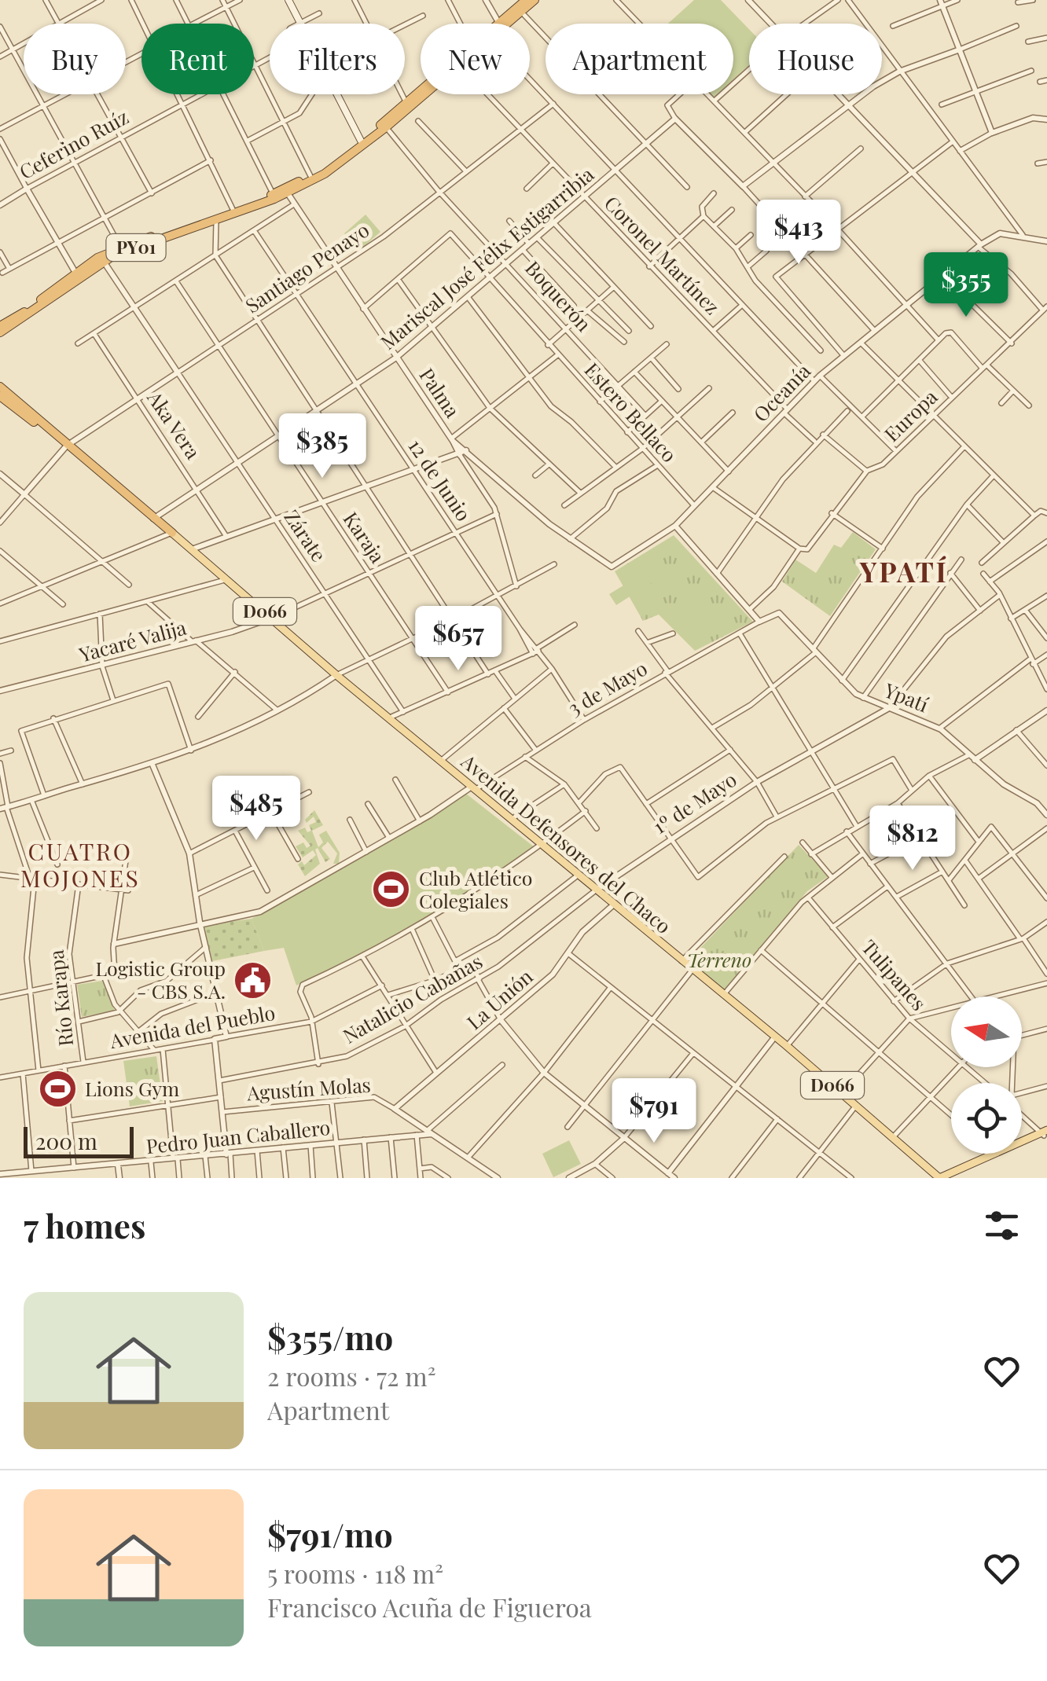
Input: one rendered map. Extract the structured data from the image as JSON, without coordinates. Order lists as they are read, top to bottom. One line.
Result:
{"streets":{"highway":["PY01","D066","Avenida Defensores del Chaco"],"street":["Ceferino Ruíz","Coronel Martínez","Mariscal José Félix Estigarribia","Santiago Penayo","Boquerón","Palma","Oceanía","Estero Bellaco","Europa","Aka Vera","12 de Junio","Zárate","Karaja","Yacaré Valija","3 de Mayo","Ypatí","1º de Mayo","Tulipanes","Río Karapa","Natalicio Cabañas","La Unión","Avenida del Pueblo","Agustín Molas","Pedro Juan Caballero"]},"crossings":[["PY01","Boquerón"],["PY01","Palma"],["PY01","Zárate"],["Coronel Martínez","Mariscal José Félix Estigarribia"],["Coronel Martínez","Santiago Penayo"],["Coronel Martínez","Oceanía"],["Mariscal José Félix Estigarribia","Boquerón"],["Mariscal José Félix Estigarribia","Palma"],["Mariscal José Félix Estigarribia","Estero Bellaco"],["Mariscal José Félix Estigarribia","Aka Vera"],["Mariscal José Félix Estigarribia","12 de Junio"],["Mariscal José Félix Estigarribia","Zárate"],["Mariscal José Félix Estigarribia","Karaja"],["Mariscal José Félix Estigarribia","Avenida Defensores del Chaco"],["Santiago Penayo","Boquerón"],["Santiago Penayo","Palma"],["Santiago Penayo","Aka Vera"],["Santiago Penayo","12 de Junio"],["Santiago Penayo","Zárate"],["Santiago Penayo","Karaja"],["Santiago Penayo","Avenida Defensores del Chaco"],["Palma","Oceanía"],["Oceanía","Estero Bellaco"],["12 de Junio","3 de Mayo"],["Yacaré Valija","Avenida Defensores del Chaco"],["3 de Mayo","Ypatí"],["3 de Mayo","Avenida Defensores del Chaco"],["Ypatí","1º de Mayo"],["1º de Mayo","Avenida Defensores del Chaco"],["1º de Mayo","Natalicio Cabañas"],["Avenida Defensores del Chaco","Natalicio Cabañas"],["Avenida Defensores del Chaco","La Unión"],["Río Karapa","Avenida del Pueblo"],["Río Karapa","Agustín Molas"],["Río Karapa","Pedro Juan Caballero"],["La Unión","Agustín Molas"]],"districts":["YPATÍ","CUATRO MOJONES"],"parks":["Terreno"],"places":{"sports":["Club Atlético Colegiales","Lions Gym"],"public building":["Logistic Group - CBS S.A."]},"scale_bar":"200 m","north":"left","page":{"chip":["Buy","Rent","Filters","New","Apartment","House"],"price":["$413","$355","$385","$657","$485","$812","$791"],"scale":"200 m","heading":"7 homes","list":[{"name":"$355/mo","note":"2 rooms · 72 m² · Apartment"},{"name":"$791/mo","note":"5 rooms · 118 m² · Francisco Acuña de Figueroa"}]}}
